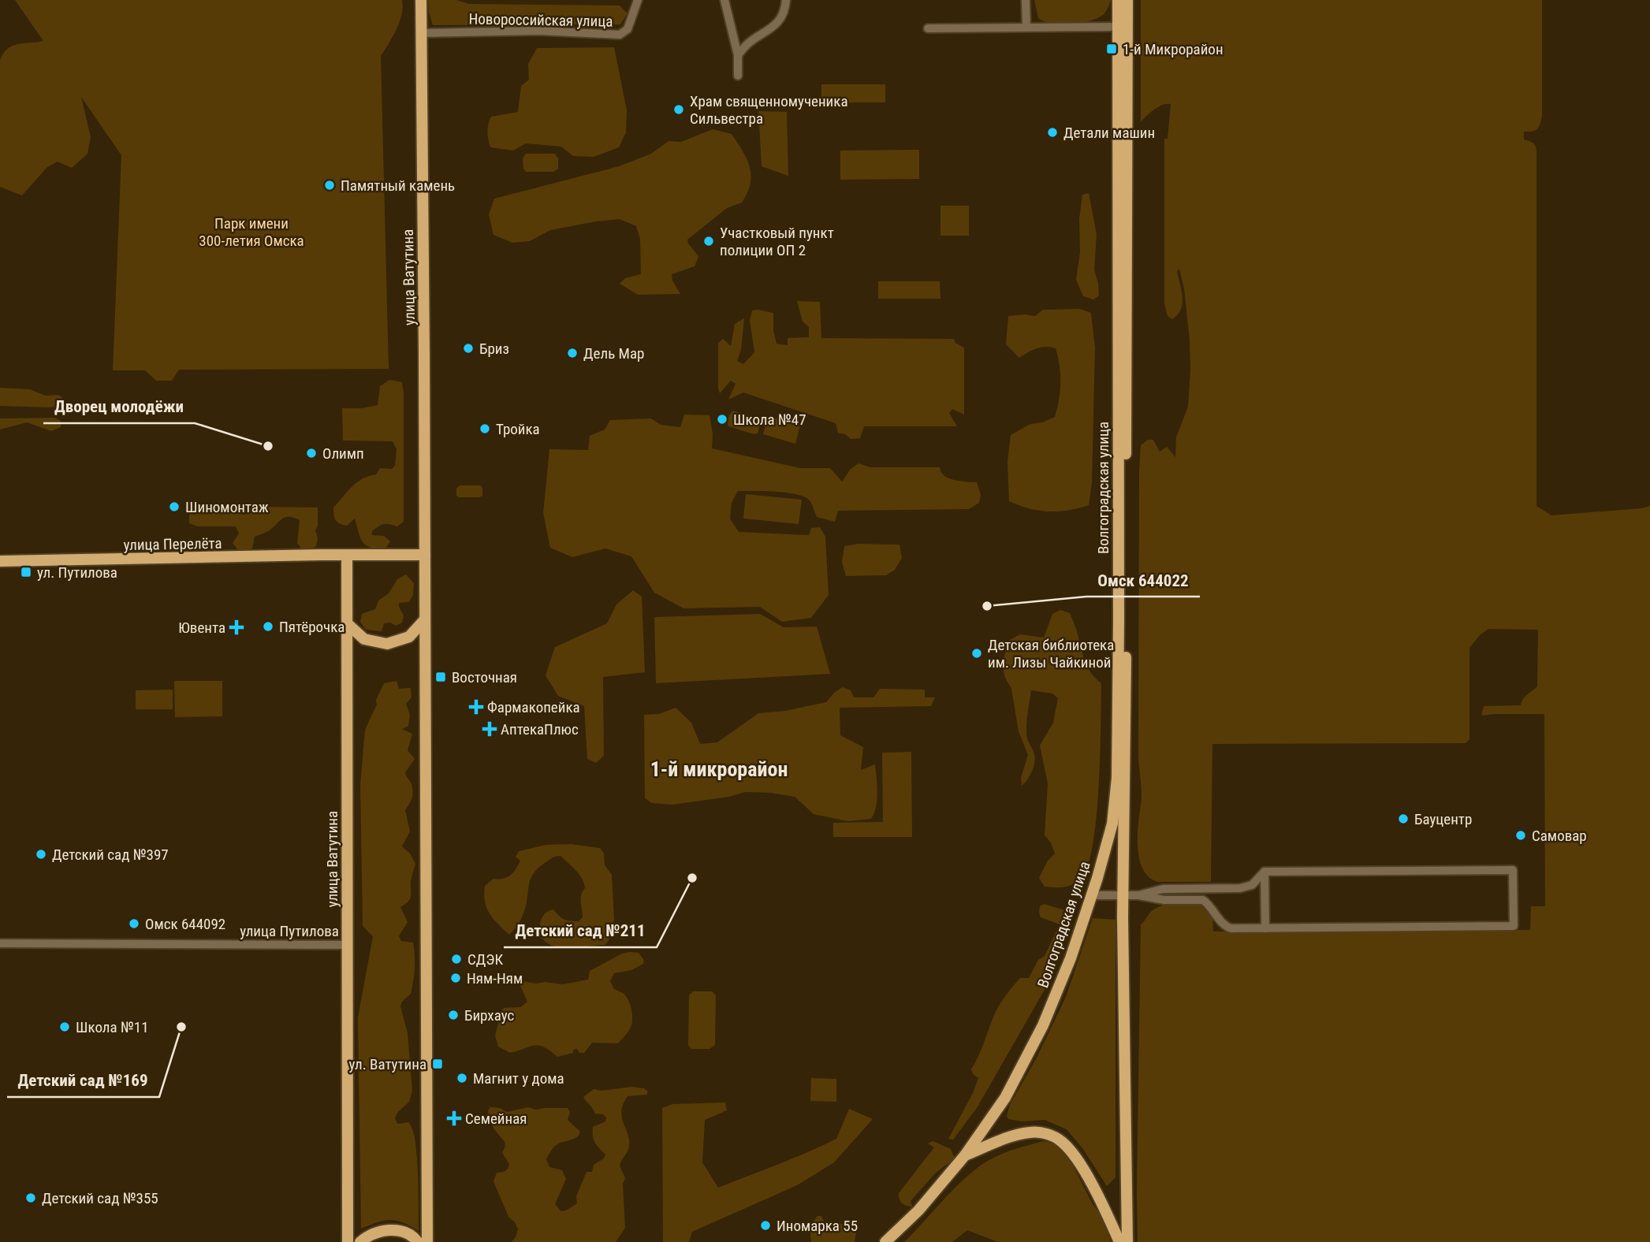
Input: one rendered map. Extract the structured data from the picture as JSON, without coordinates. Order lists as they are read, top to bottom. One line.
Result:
{"streets":{"main road":["улица Ватутина","Волгоградская улица","улица Перелёта"],"street":["Новороссийская улица","улица Путилова"]},"crossings":[["Новороссийская улица","улица Ватутина"],["улица Ватутина","улица Перелёта"],["улица Ватутина","улица Путилова"]],"districts":["1-й микрорайон"],"parks":["Парк имени 300-летия Омска"],"places":{"transit":["1-й Микрорайон","ул. Путилова","Восточная","ул. Ватутина"],"other":["Храм священномученика Сильвестра","Детали машин","Памятный камень","Участковый пункт полиции ОП 2","Бриз","Дель Мар","Школа №47","Тройка","Дворец молодёжи","Олимп","Шиномонтаж","Омск 644022","Пятёрочка","Детская библиотека им. Лизы Чайкиной","Бауцентр","Самовар","Детский сад №397","Детский сад №211","Омск 644092","СДЭК","Ням-Ням","Бирхаус","Школа №11","Детский сад №169","Магнит у дома","Детский сад №355","Иномарка 55"],"health":["Ювента","Фармакопейка","АптекаПлюс","Семейная"]}}
